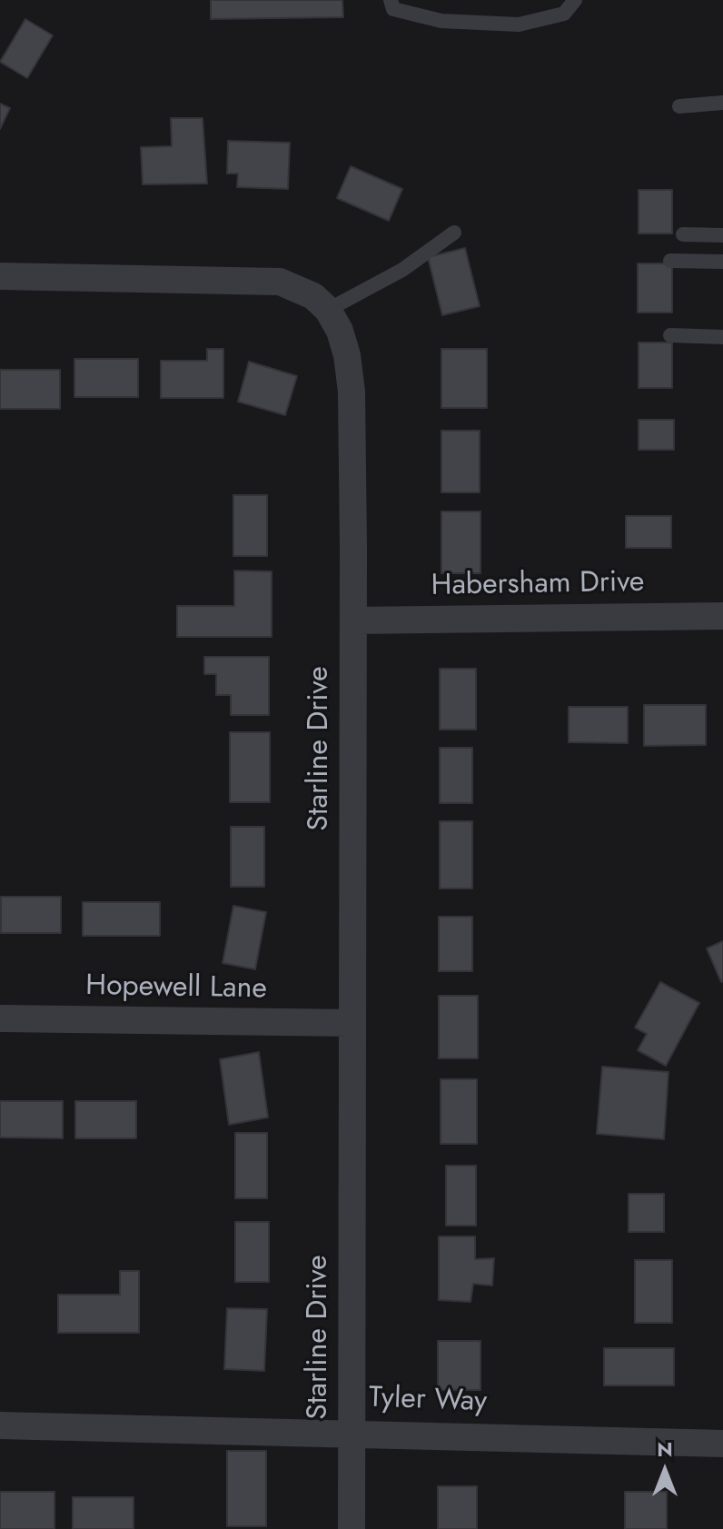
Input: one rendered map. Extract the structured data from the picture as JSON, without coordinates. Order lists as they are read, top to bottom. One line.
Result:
{"streets":{"street":["Habersham Drive","Starline Drive","Hopewell Lane","Tyler Way"]},"crossings":[["Habersham Drive","Starline Drive"],["Starline Drive","Hopewell Lane"],["Starline Drive","Tyler Way"]],"north":"top"}
